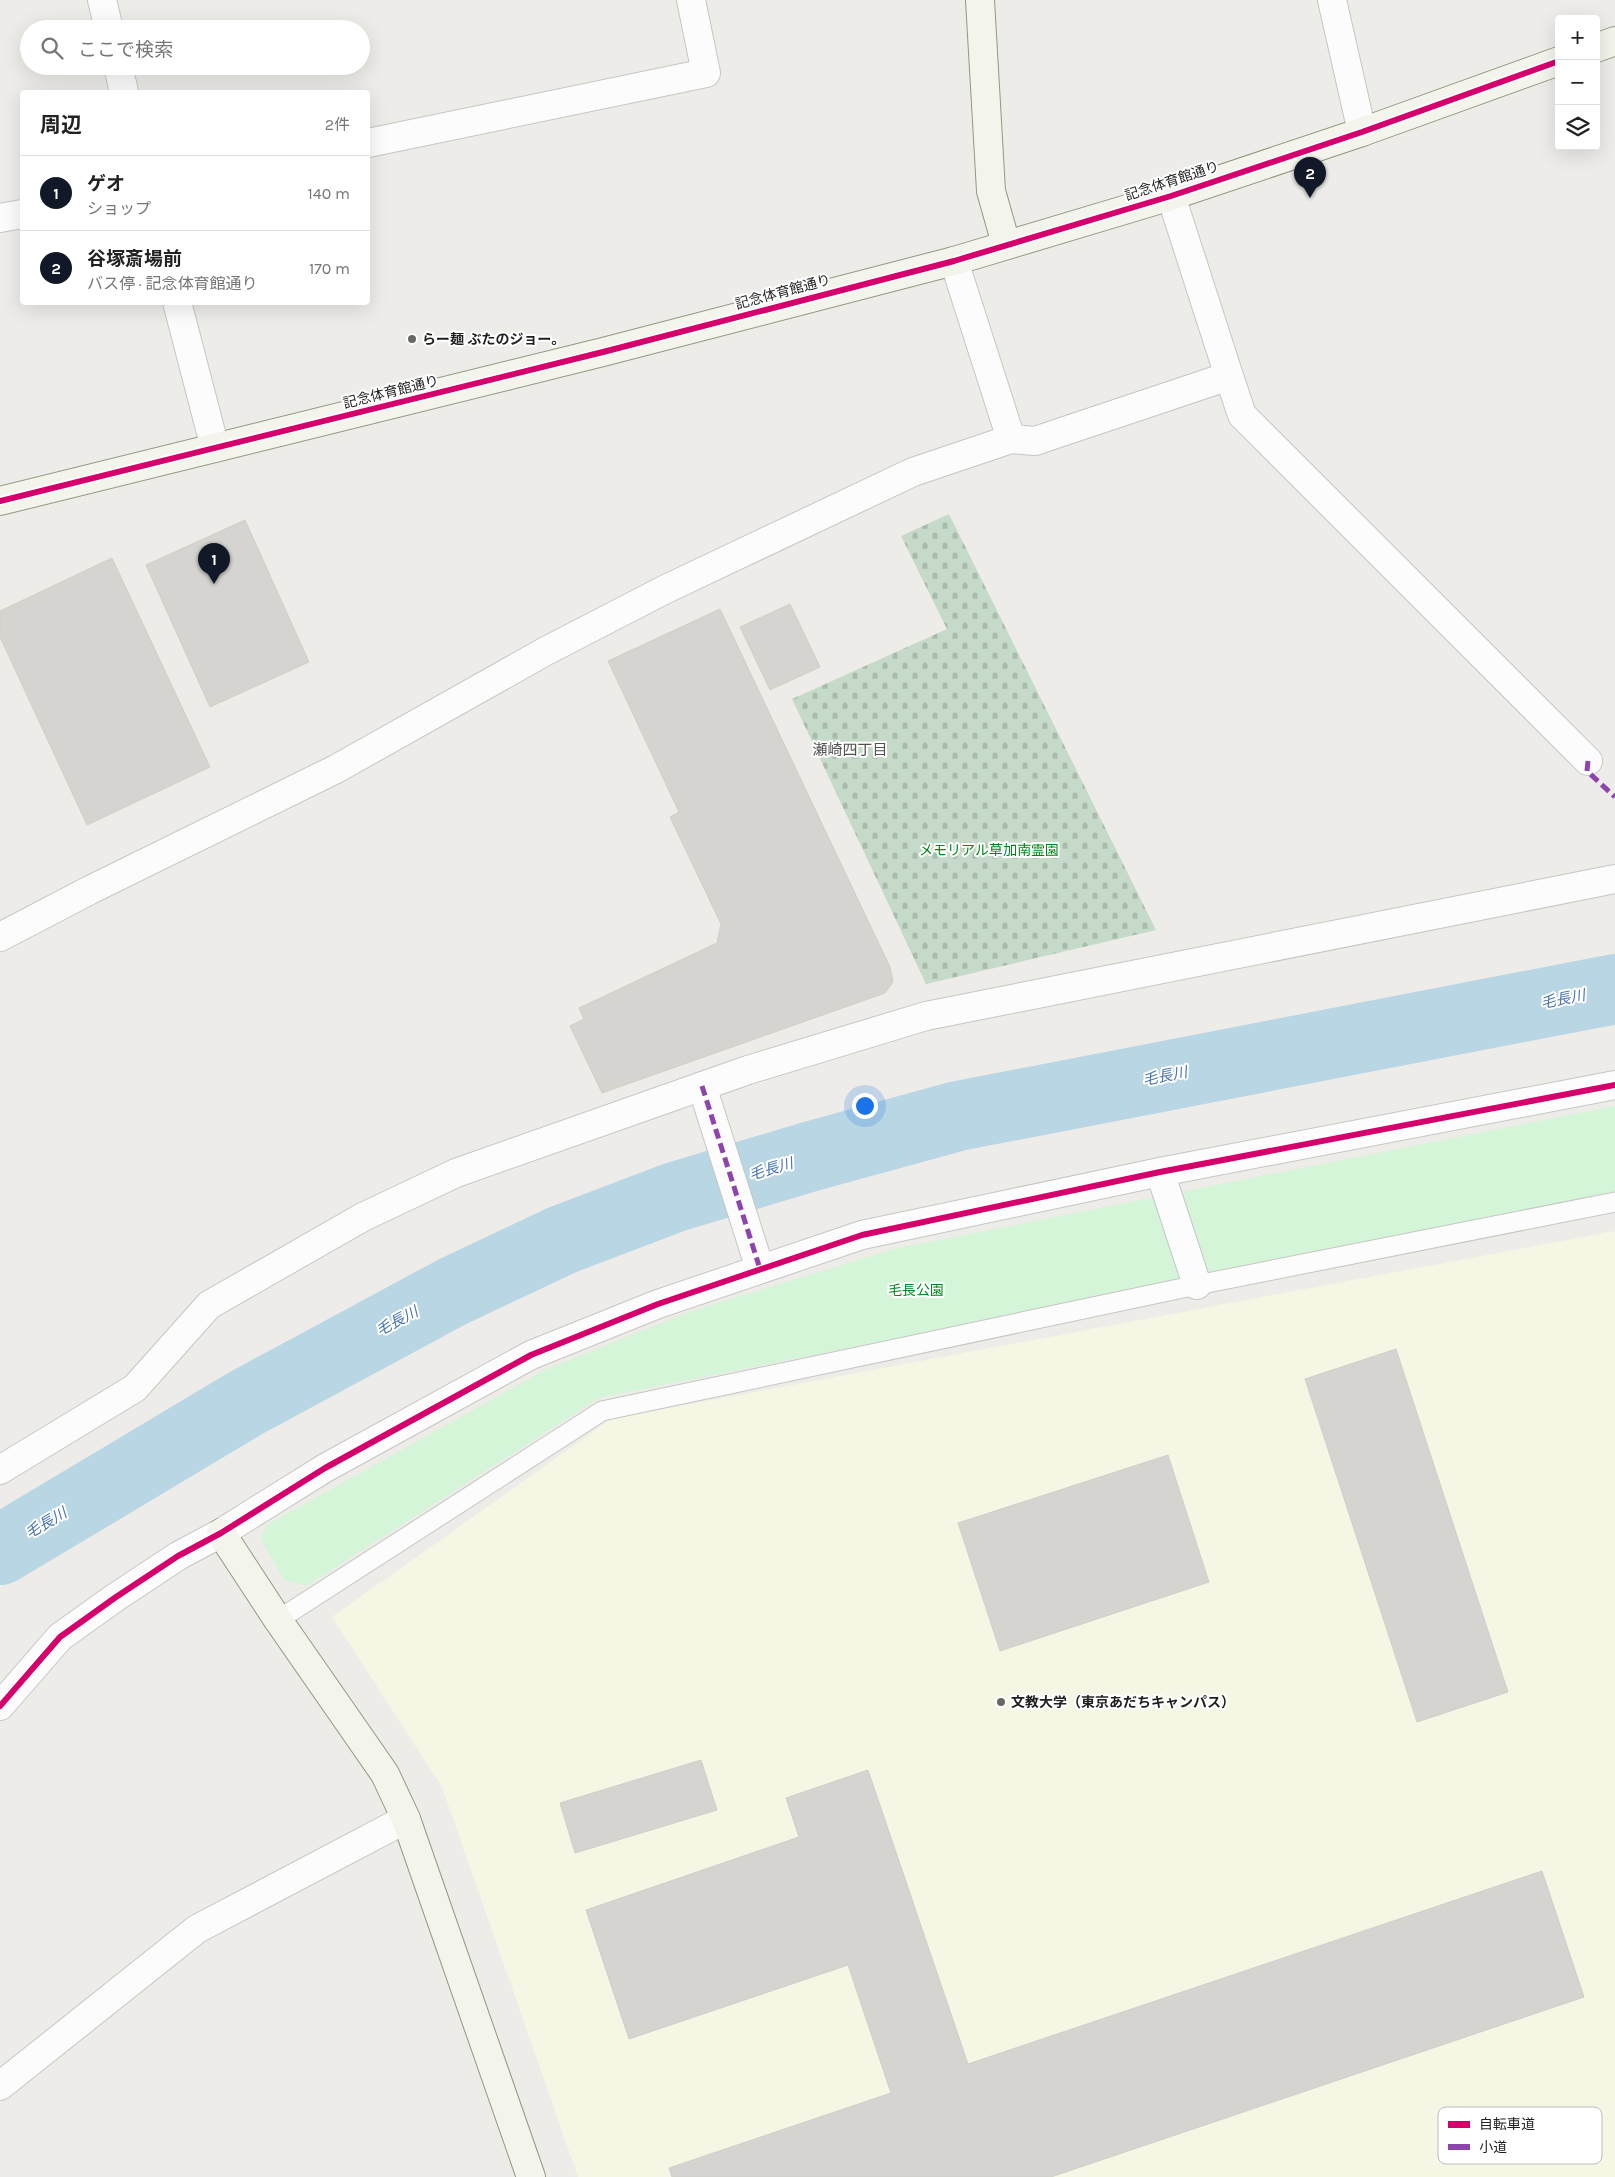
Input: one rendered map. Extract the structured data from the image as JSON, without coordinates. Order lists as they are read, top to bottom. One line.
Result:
{"streets":{"street":["記念体育館通り"]},"districts":["瀬崎四丁目"],"water":["毛長川"],"parks":["メモリアル草加南霊園","毛長公園"],"places":["らー麺 ぶたのジョー。","文教大学（東京あだちキャンパス）"],"legend":["自転車道","小道"],"page":{"map_buttons":["+","−"],"search":"ここで検索","heading":["周辺","2件"],"list":[{"mark":"1","name":"ゲオ","note":"ショップ","value":"140 m"},{"mark":"2","name":"谷塚斎場前","note":"バス停 · 記念体育館通り","value":"170 m"}],"pins":["2","1"]}}
